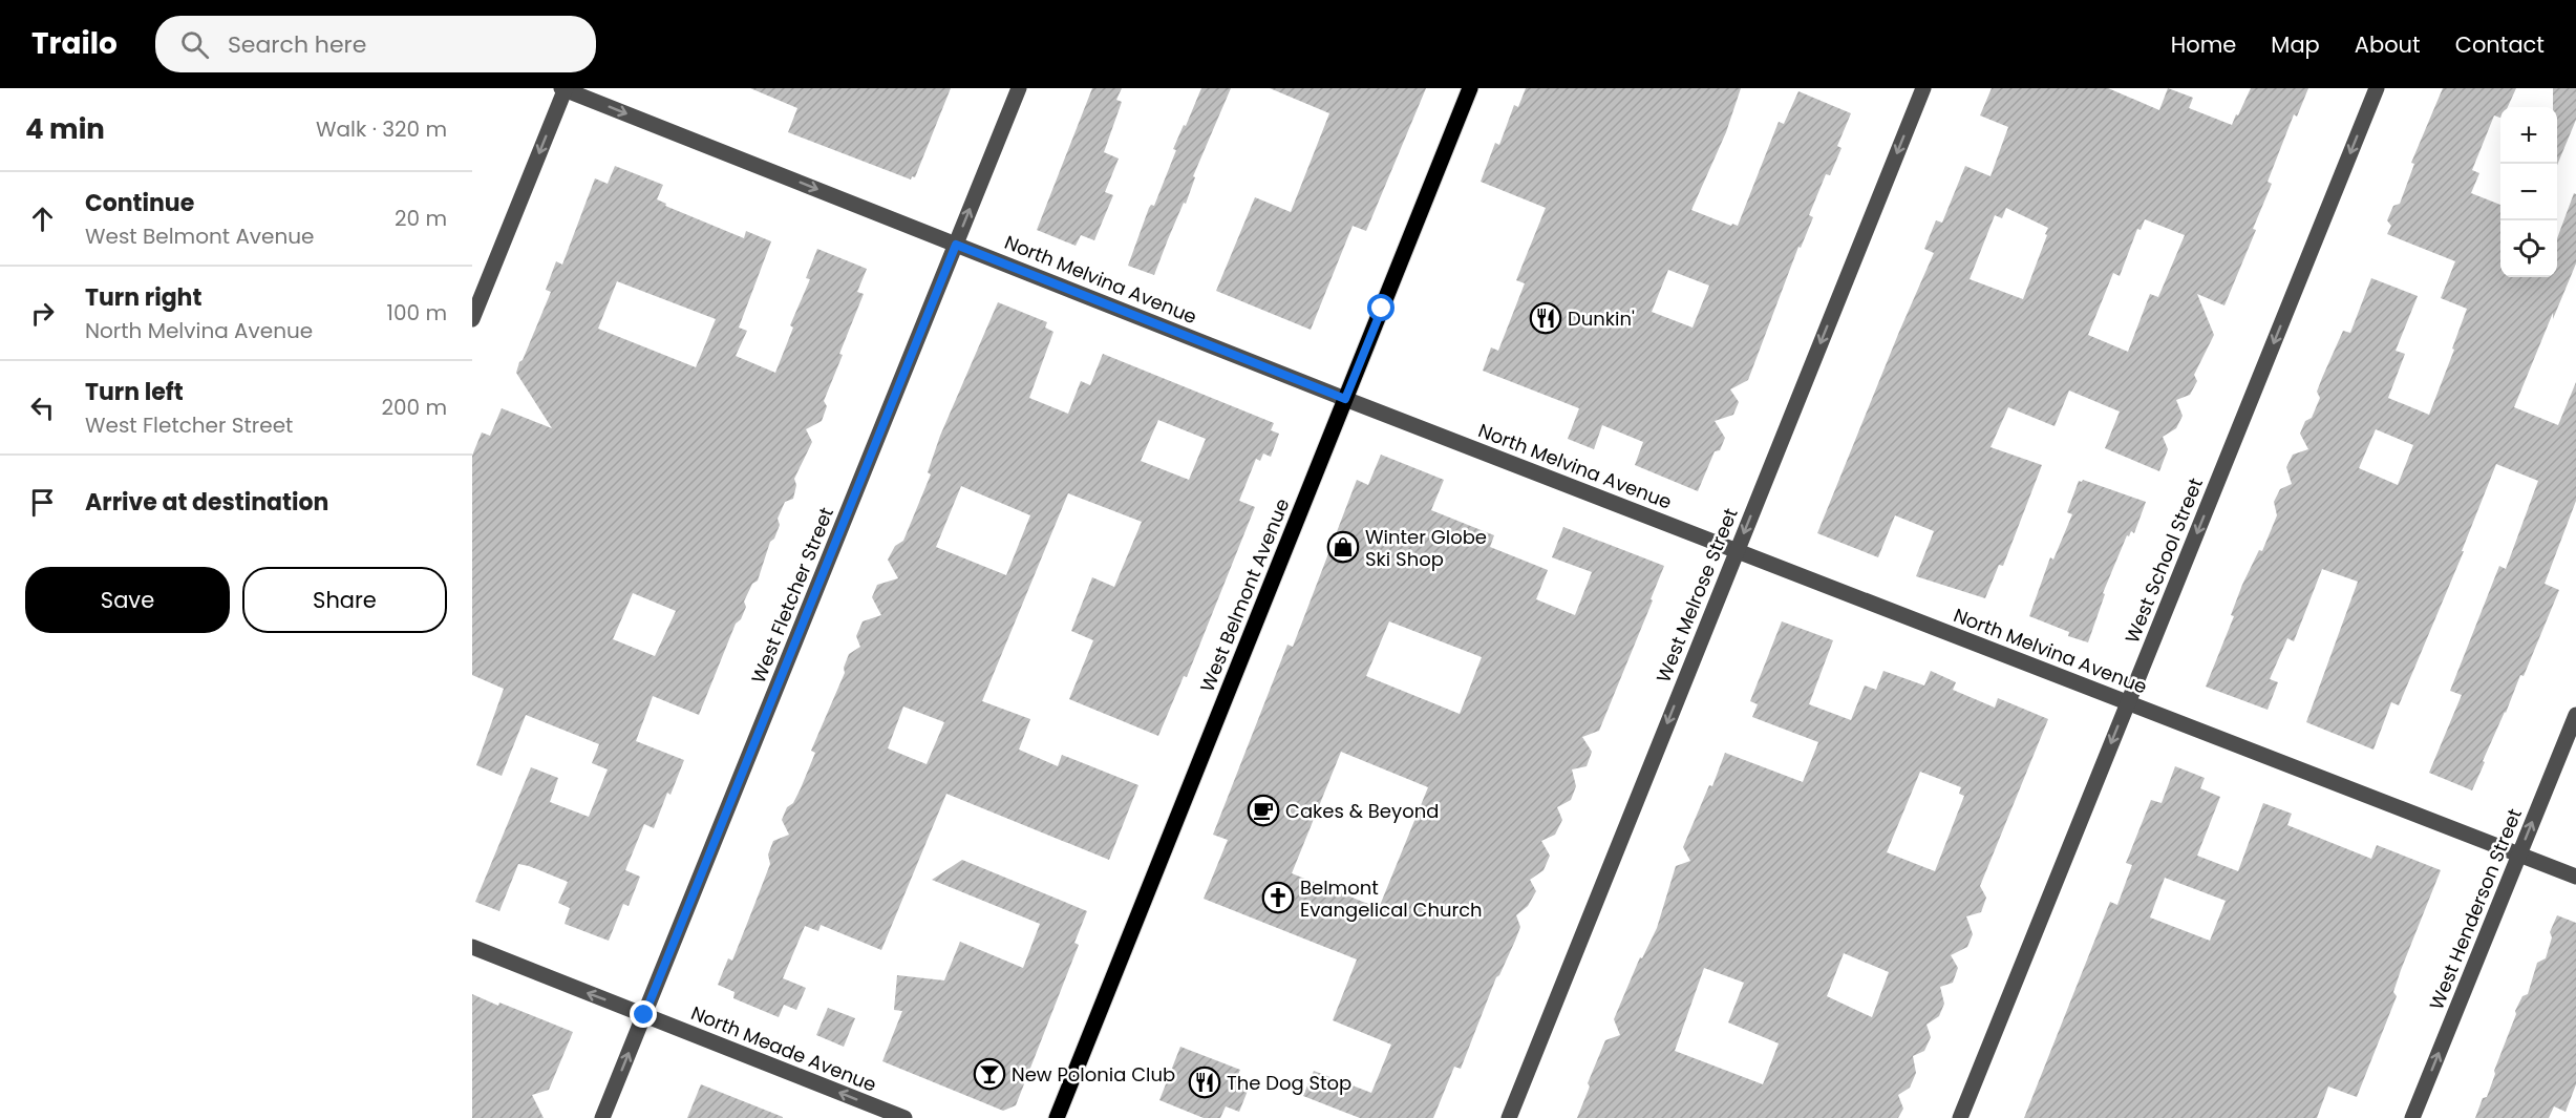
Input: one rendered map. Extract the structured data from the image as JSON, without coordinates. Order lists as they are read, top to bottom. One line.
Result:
{"streets":{"main road":["West Belmont Avenue"],"street":["North Melvina Avenue","West School Street","West Fletcher Street","West Melrose Street","West Henderson Street","North Meade Avenue"]},"crossings":[["North Melvina Avenue","West School Street"],["North Melvina Avenue","West Fletcher Street"],["North Melvina Avenue","West Belmont Avenue"],["North Melvina Avenue","West Melrose Street"],["North Melvina Avenue","West Henderson Street"],["West Fletcher Street","North Meade Avenue"]],"one_way":["West School Street","West Melrose Street","West Henderson Street","North Meade Avenue"],"places":{"restaurant":["Dunkin'","The Dog Stop"],"shop":["Winter Globe Ski Shop"],"cafe":["Cakes & Beyond"],"church":["Belmont Evangelical Church"],"bar":["New Polonia Club"]},"page":{"header":"Trailo","search":"Search here","nav":["Home","Map","About","Contact"],"heading":["4 min","Walk · 320 m"],"map_buttons":["+","−"],"list":[["Continue","West Belmont Avenue","20 m"],["Turn right","North Melvina Avenue","100 m"],["Turn left","West Fletcher Street","200 m"],"Arrive at destination"],"buttons":["Save","Share"]}}
